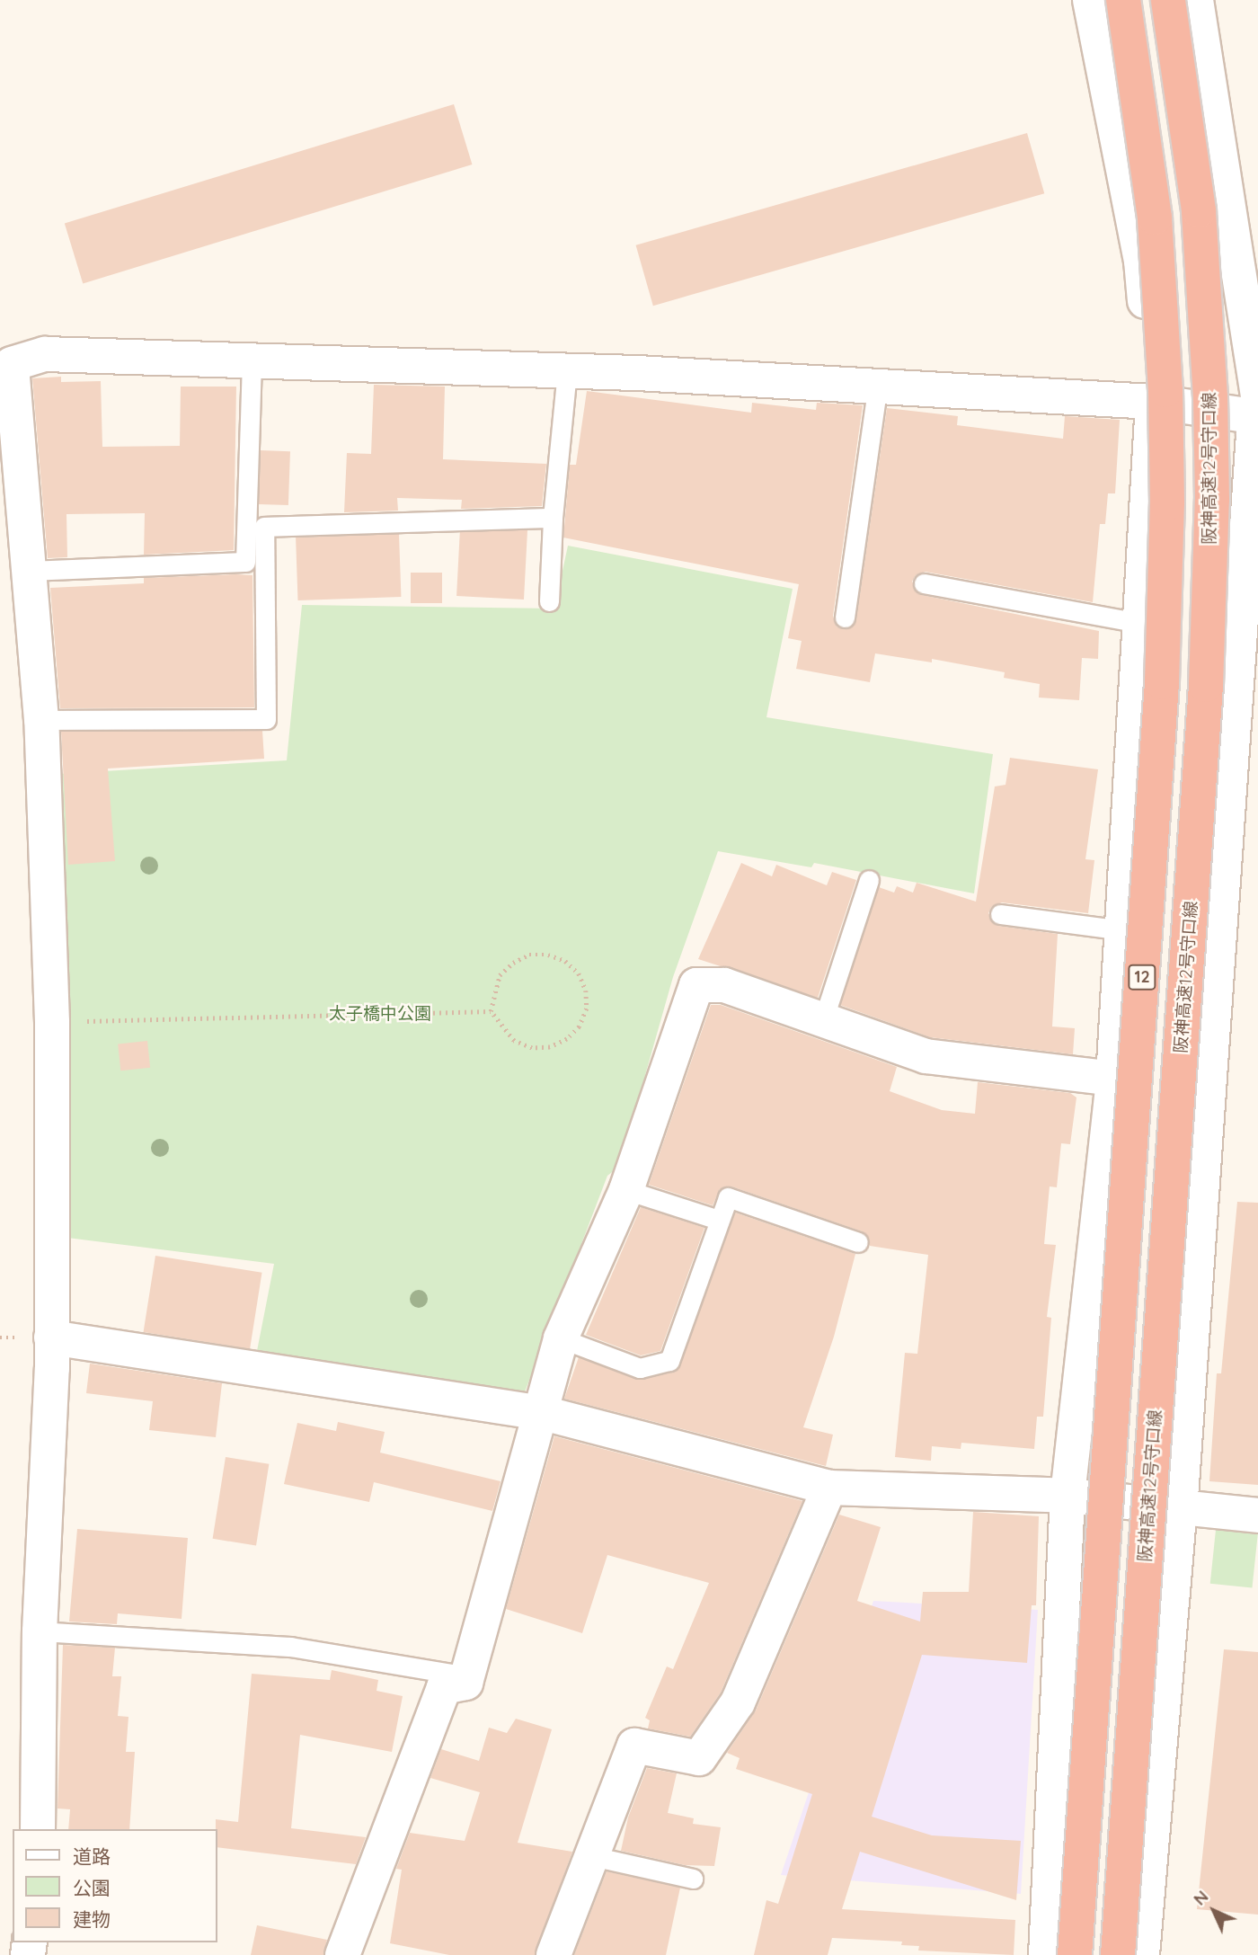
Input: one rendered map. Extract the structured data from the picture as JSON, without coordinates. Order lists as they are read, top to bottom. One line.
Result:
{"streets":{"highway":["阪神高速12号守口線","12"]},"parks":["太子橋中公園"],"legend":["道路","公園","建物"],"north":"top left"}
